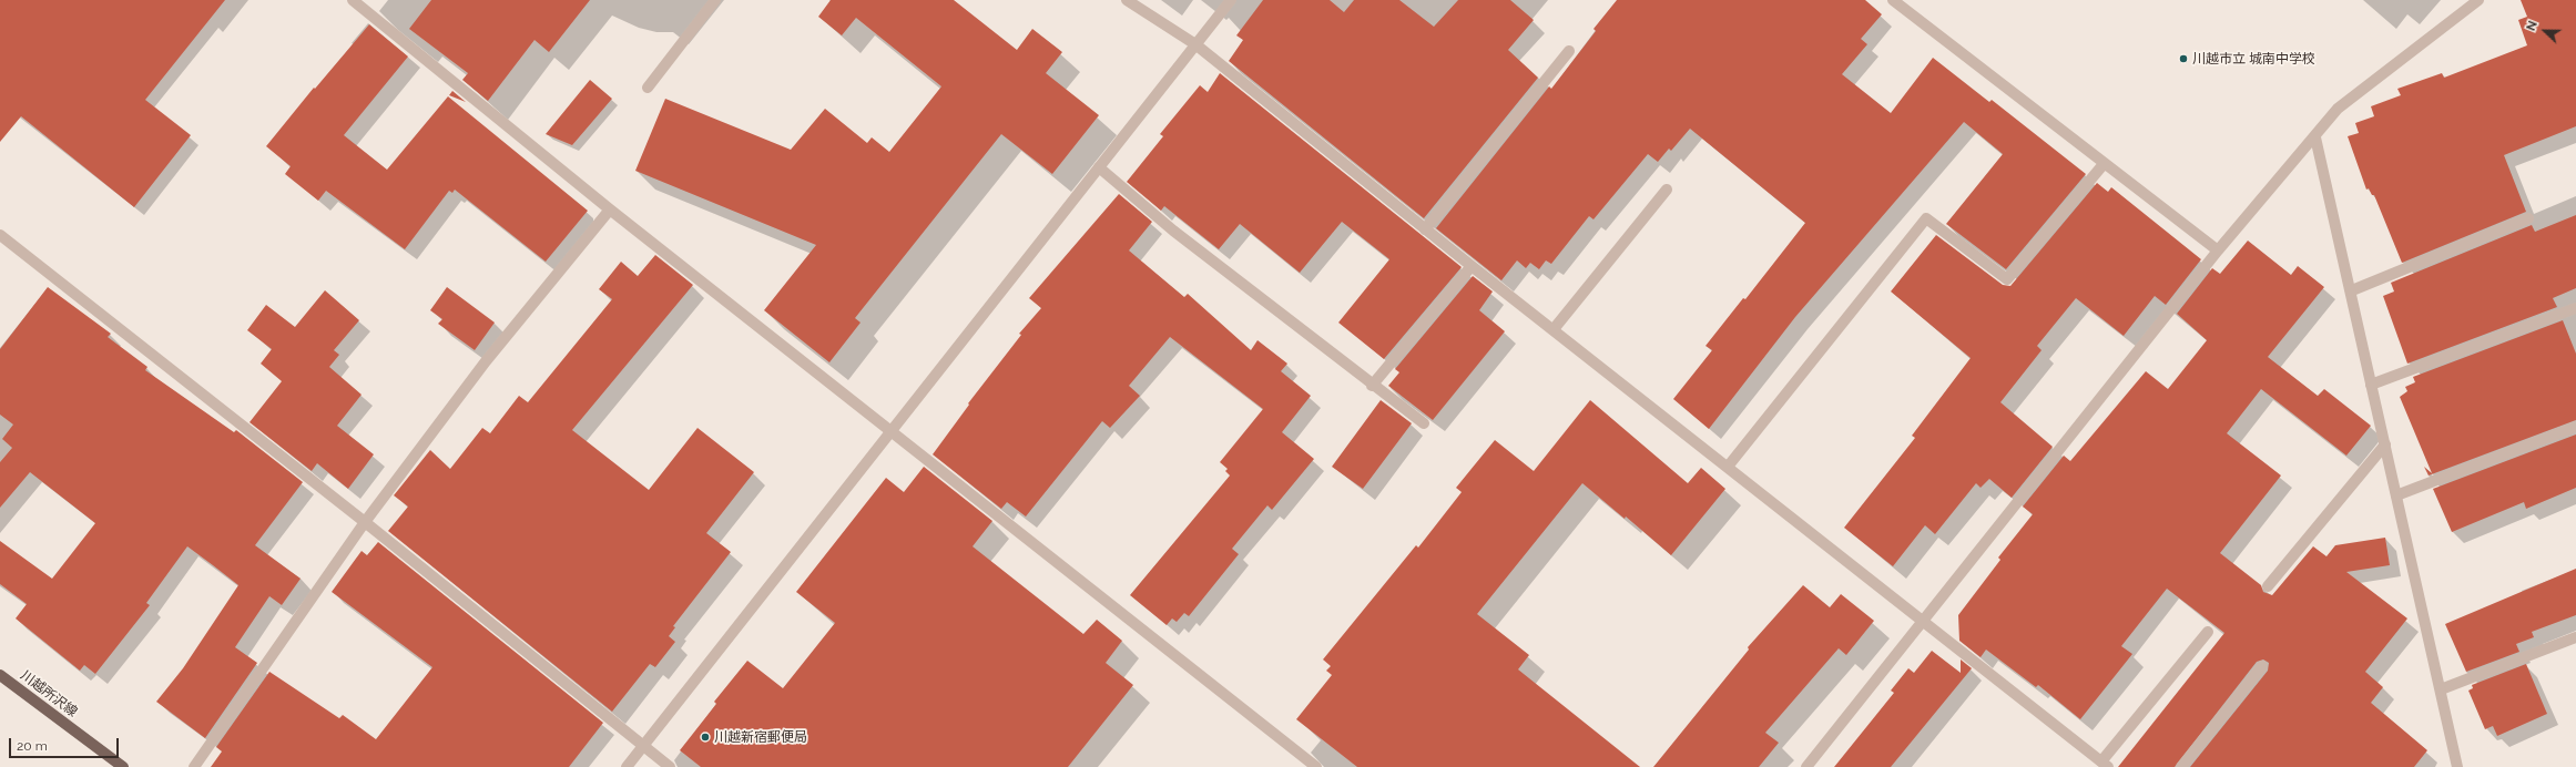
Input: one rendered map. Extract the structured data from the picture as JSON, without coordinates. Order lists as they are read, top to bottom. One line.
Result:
{"streets":{"main road":["川越所沢線"]},"places":["川越市立 城南中学校","川越新宿郵便局"],"scale_bar":"20 m","north":"left"}
